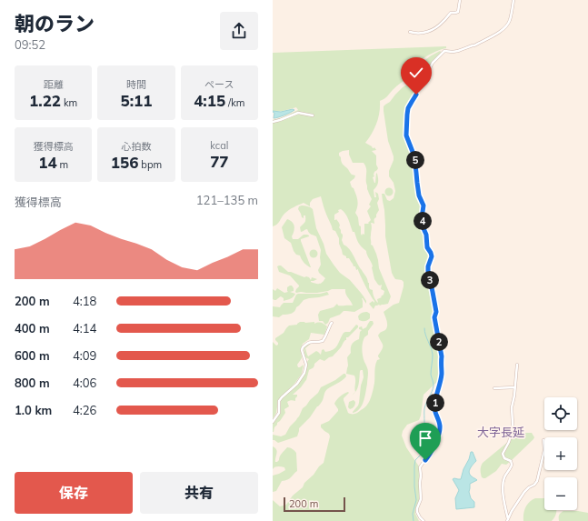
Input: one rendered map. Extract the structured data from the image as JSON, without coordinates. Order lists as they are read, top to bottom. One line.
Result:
{"districts":["大字長延"],"scale_bar":"200 m","page":{"heading":["朝のラン","09:52"],"stats":[["距離","1.22 km"],["時間","5:11"],["ペース","4:15 /km"],["獲得標高","14 m"],["心拍数","156 bpm"],["kcal","77"]],"pins":["5","4","3","2","1"],"chart":["獲得標高","121–135 m"],"list":[{"name":"200 m","note":"4:18"},{"name":"400 m","note":"4:14"},{"name":"600 m","note":"4:09"},{"name":"800 m","note":"4:06"},{"name":"1.0 km","note":"4:26"}],"map_buttons":["+","−"],"buttons":["保存","共有"],"scale":"200 m"}}
